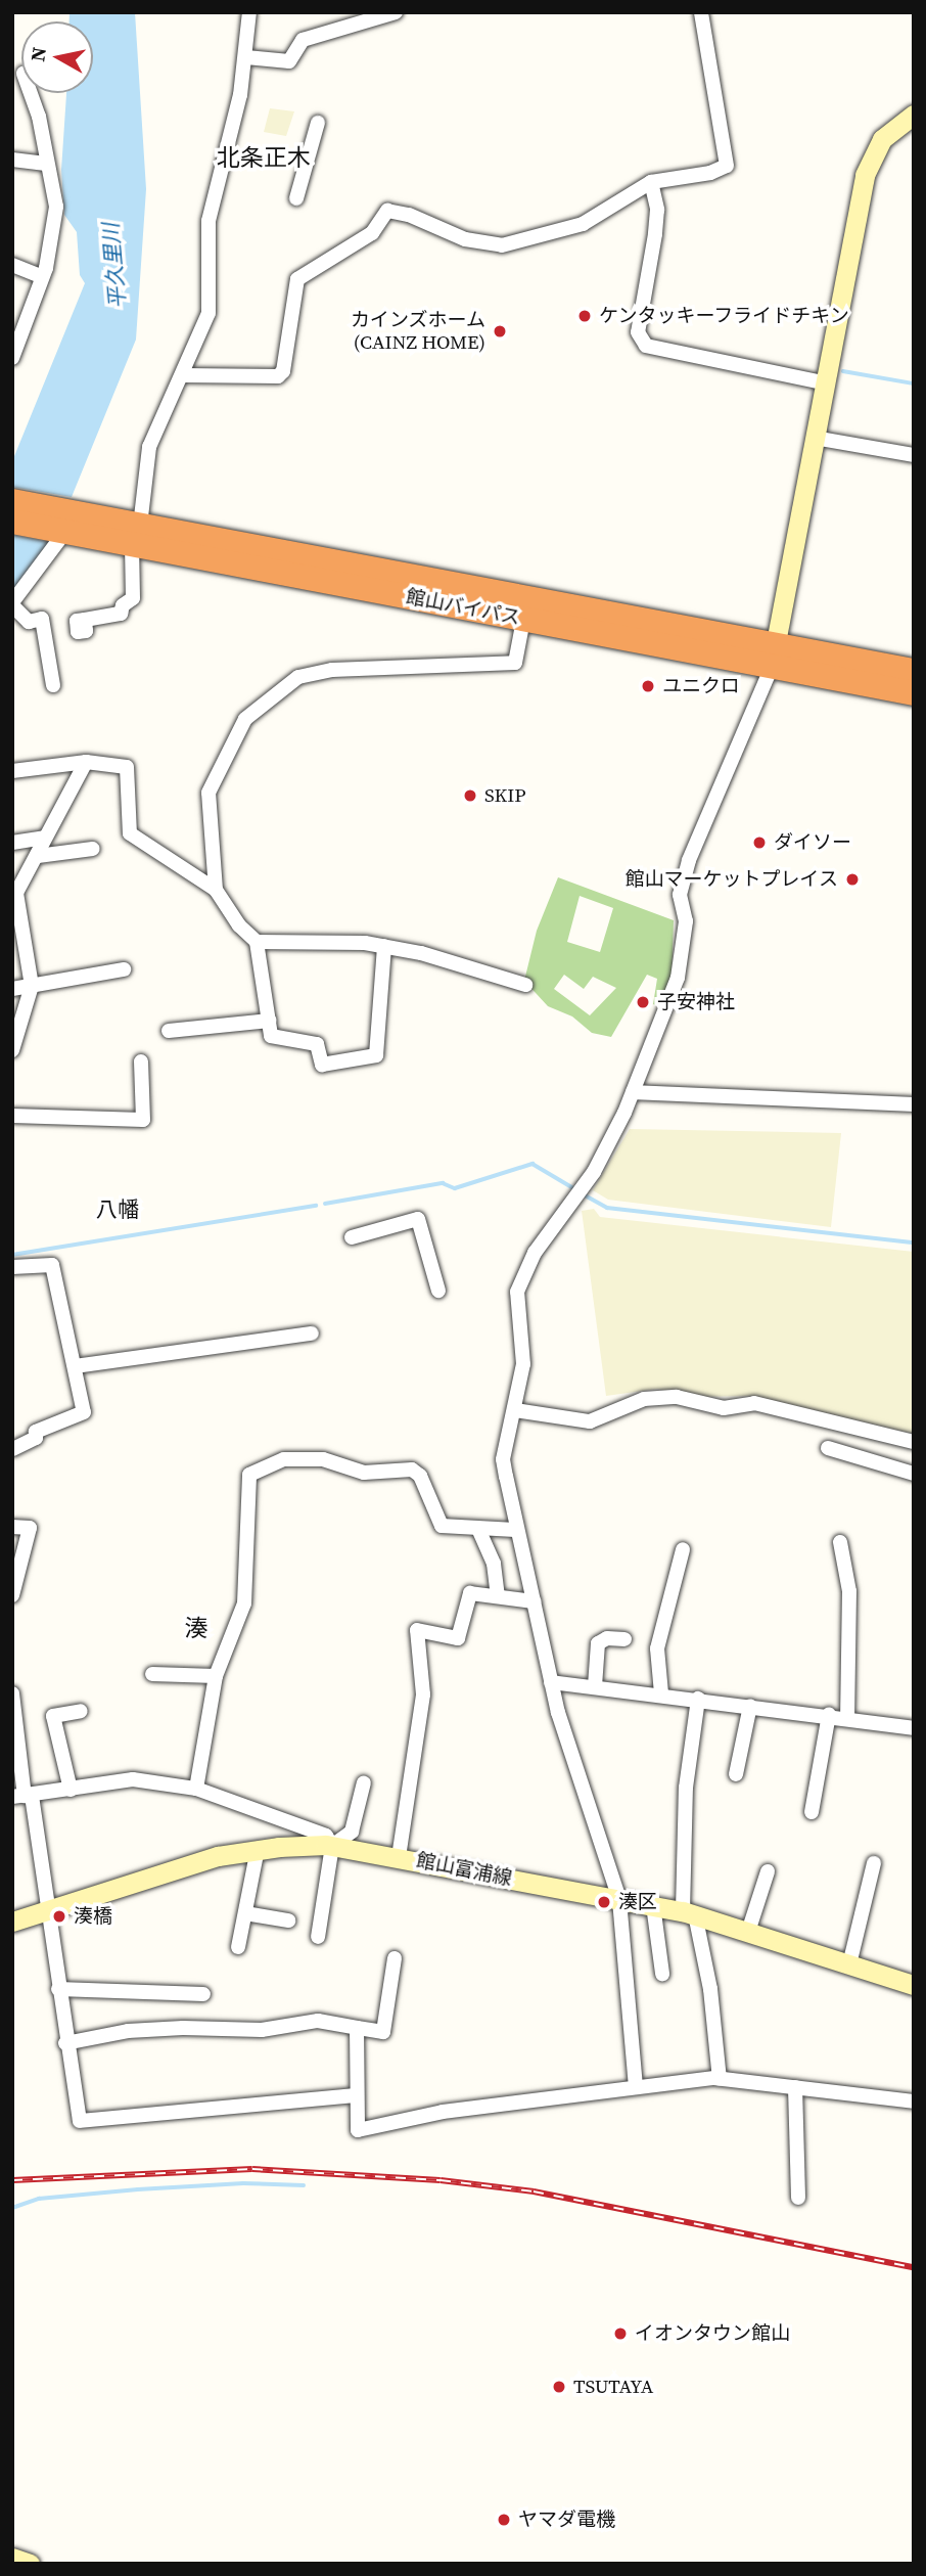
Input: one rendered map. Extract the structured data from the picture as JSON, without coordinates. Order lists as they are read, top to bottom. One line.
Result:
{"streets":{"highway":["館山バイパス"],"main road":["館山富浦線"]},"districts":["北条正木","八幡","湊"],"water":["平久里川"],"places":["ケンタッキーフライドチキン","カインズホーム (CAINZ HOME)","ユニクロ","SKIP","ダイソー","館山マーケットプレイス","子安神社","湊区","湊橋","イオンタウン館山","TSUTAYA","ヤマダ電機"],"north":"left"}
